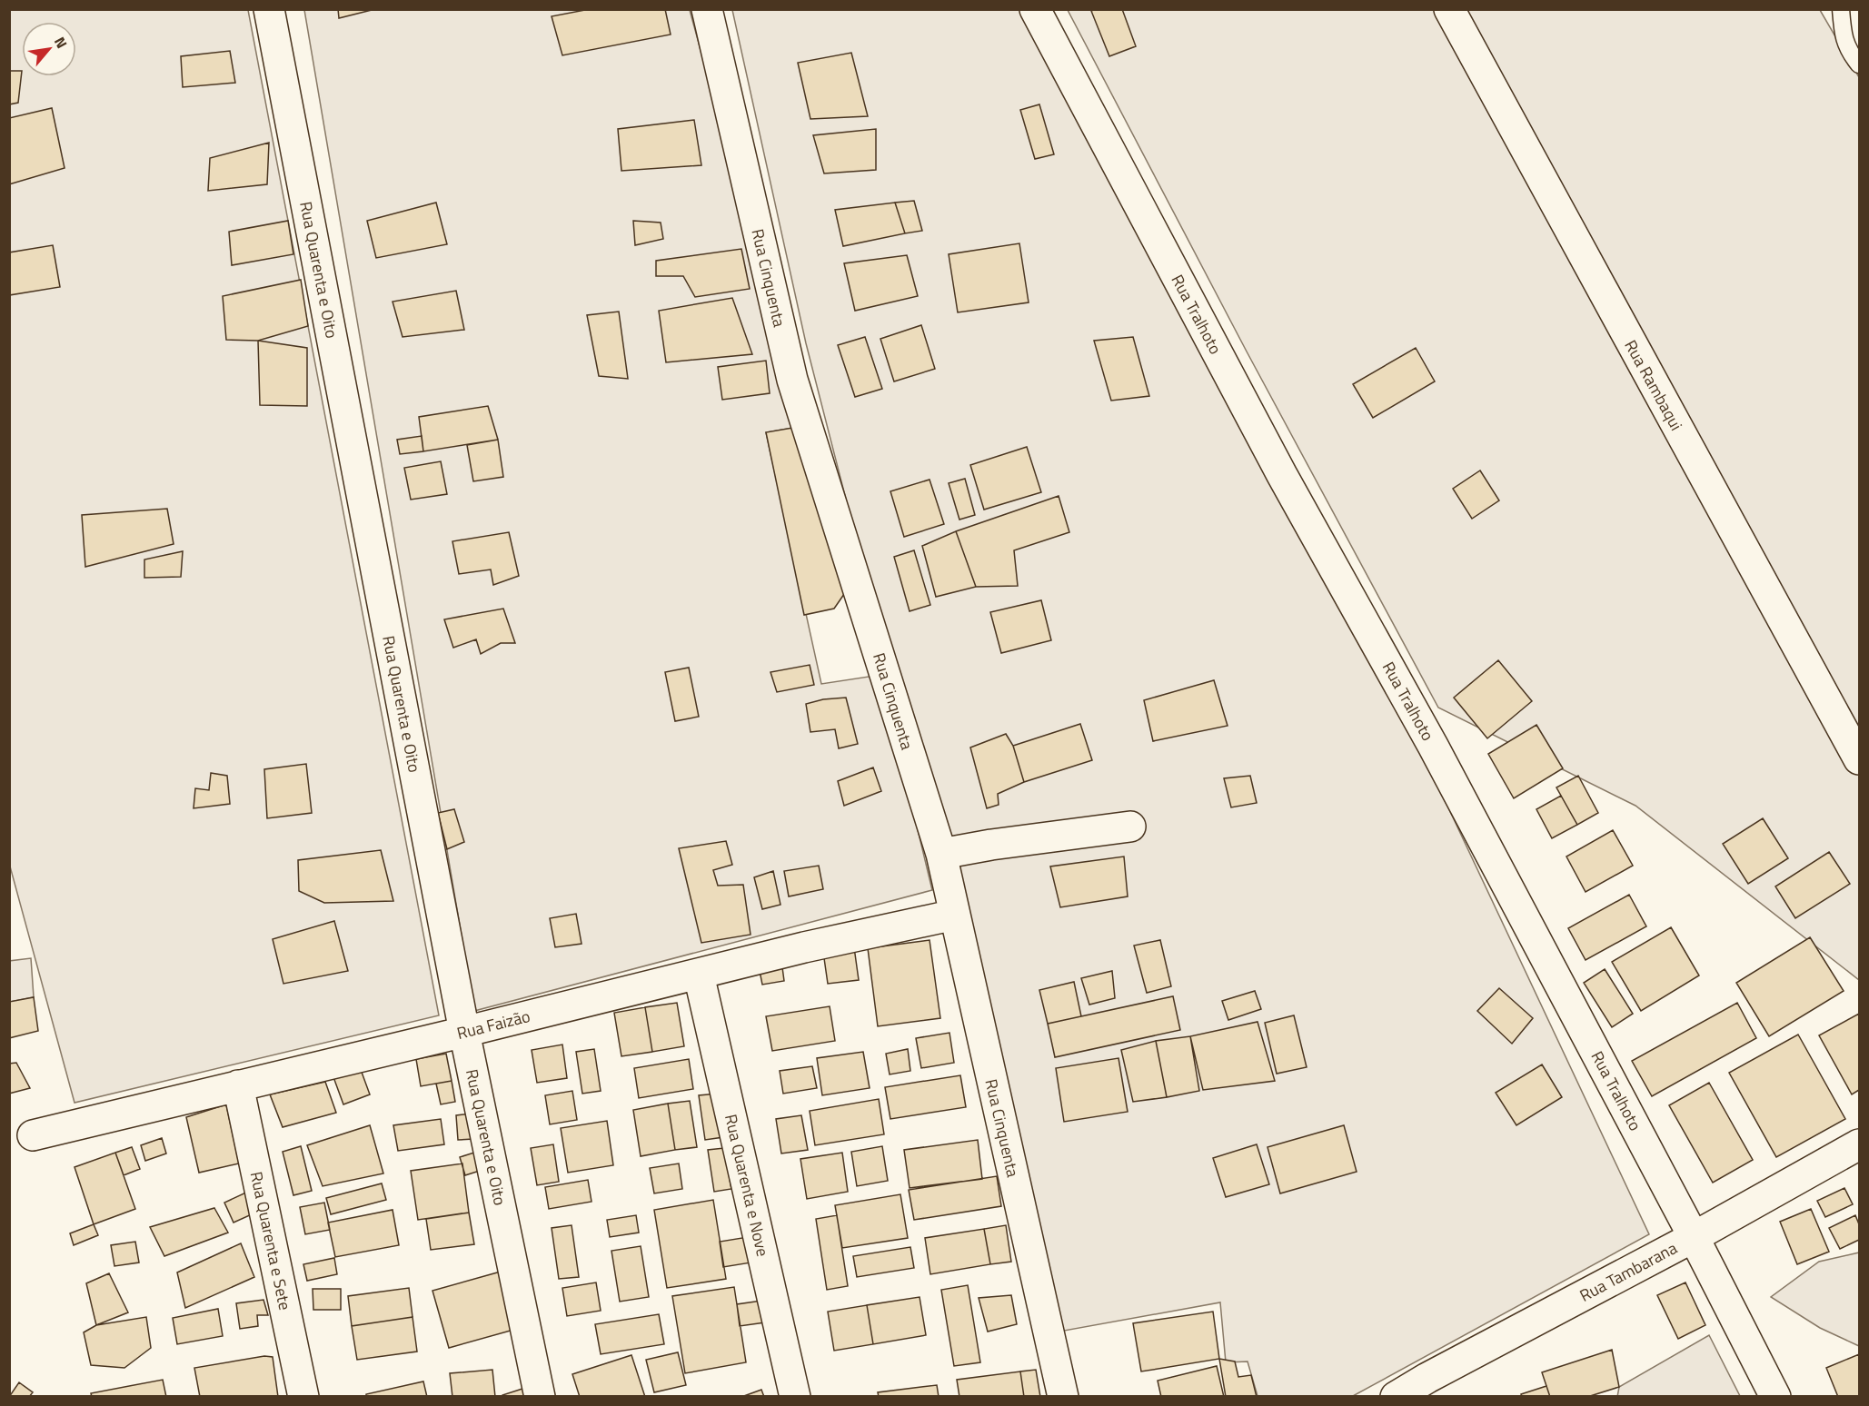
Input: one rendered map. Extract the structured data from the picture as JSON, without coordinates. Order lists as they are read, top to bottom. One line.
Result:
{"streets":{"street":["Rua Quarenta e Oito","Rua Cinquenta","Rua Tralhoto","Rua Rambaqui","Rua Faizão","Rua Quarenta e Nove","Rua Quarenta e Sete","Rua Tambarana"]},"crossings":[["Rua Quarenta e Oito","Rua Faizão"],["Rua Cinquenta","Rua Faizão"],["Rua Tralhoto","Rua Tambarana"],["Rua Faizão","Rua Quarenta e Nove"],["Rua Faizão","Rua Quarenta e Sete"]],"north":"top right"}
